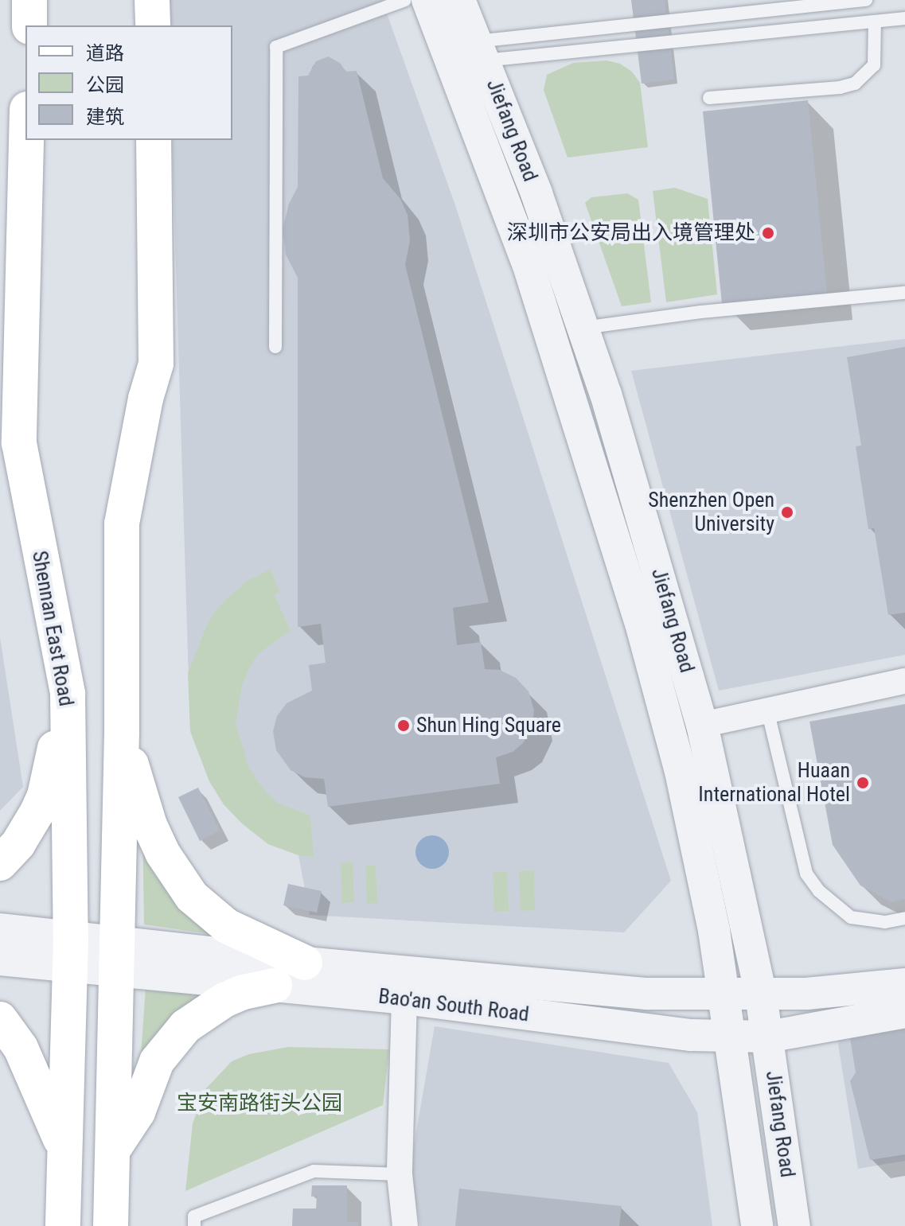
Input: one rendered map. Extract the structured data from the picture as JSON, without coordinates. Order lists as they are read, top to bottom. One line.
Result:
{"streets":{"main road":["Shennan East Road"],"street":["Jiefang Road","Bao'an South Road"]},"crossings":[["Jiefang Road","Bao'an South Road"],["Shennan East Road","Bao'an South Road"]],"parks":["宝安南路街头公园"],"places":["深圳市公安局出入境管理处","Shenzhen Open University","Shun Hing Square","Huaan International Hotel"],"legend":["道路","公园","建筑"]}
